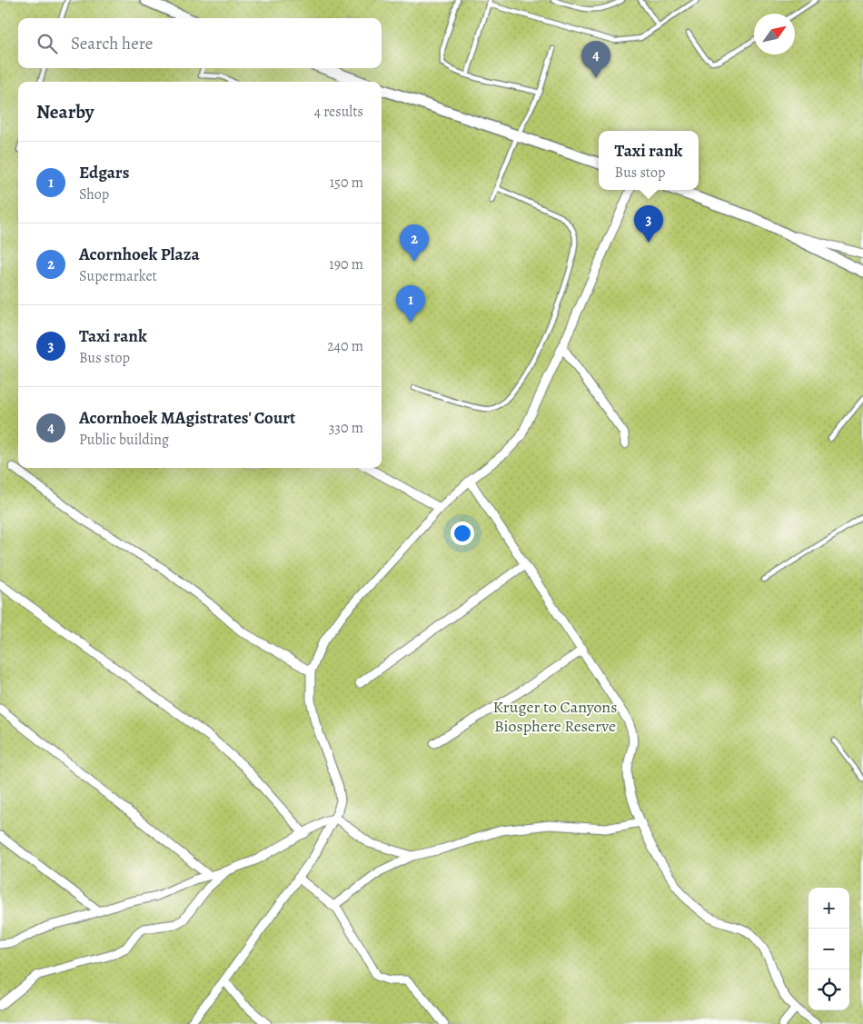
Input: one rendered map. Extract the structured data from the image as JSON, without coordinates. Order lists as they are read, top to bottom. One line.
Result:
{"parks":["Kruger to Canyons Biosphere Reserve"],"north":"top right","page":{"search":"Search here","pins":["4","3","2","1"],"heading":["Nearby","4 results"],"popup":["Taxi rank","Bus stop"],"list":[{"mark":"1","name":"Edgars","note":"Shop","value":"150 m"},{"mark":"2","name":"Acornhoek Plaza","note":"Supermarket","value":"190 m"},{"mark":"3","name":"Taxi rank","note":"Bus stop","value":"240 m"},{"mark":"4","name":"Acornhoek MAgistrates' Court","note":"Public building","value":"330 m"}],"map_buttons":["+","−"]}}
